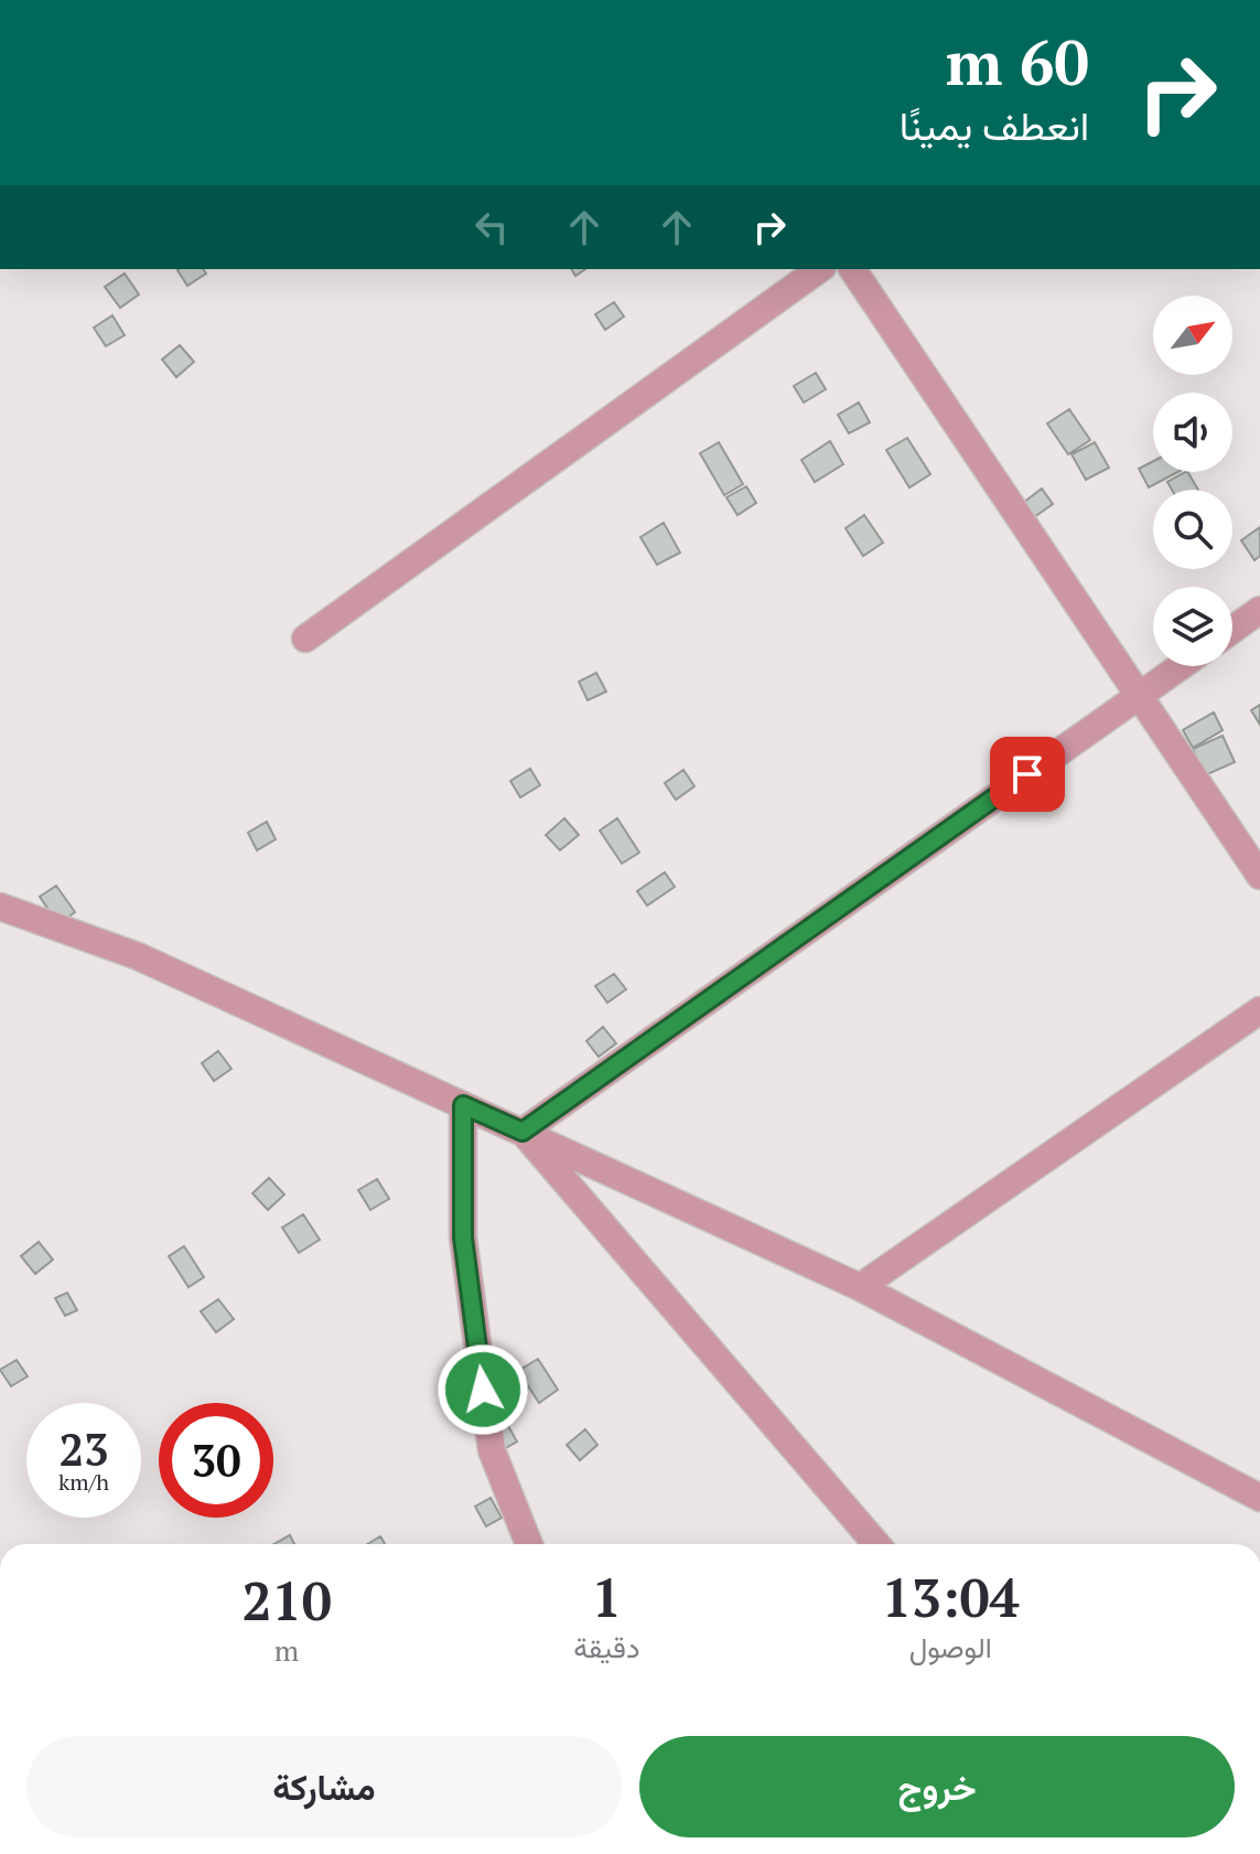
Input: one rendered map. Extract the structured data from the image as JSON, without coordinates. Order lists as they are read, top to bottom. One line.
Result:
{"north":"top right","page":{"turn":["60 m","انعطف يمينًا"],"speed":"23 km/h","limit":"30","eta":["13:04","الوصول","1","دقيقة","210","m"],"buttons":["خروج","مشاركة"]}}
